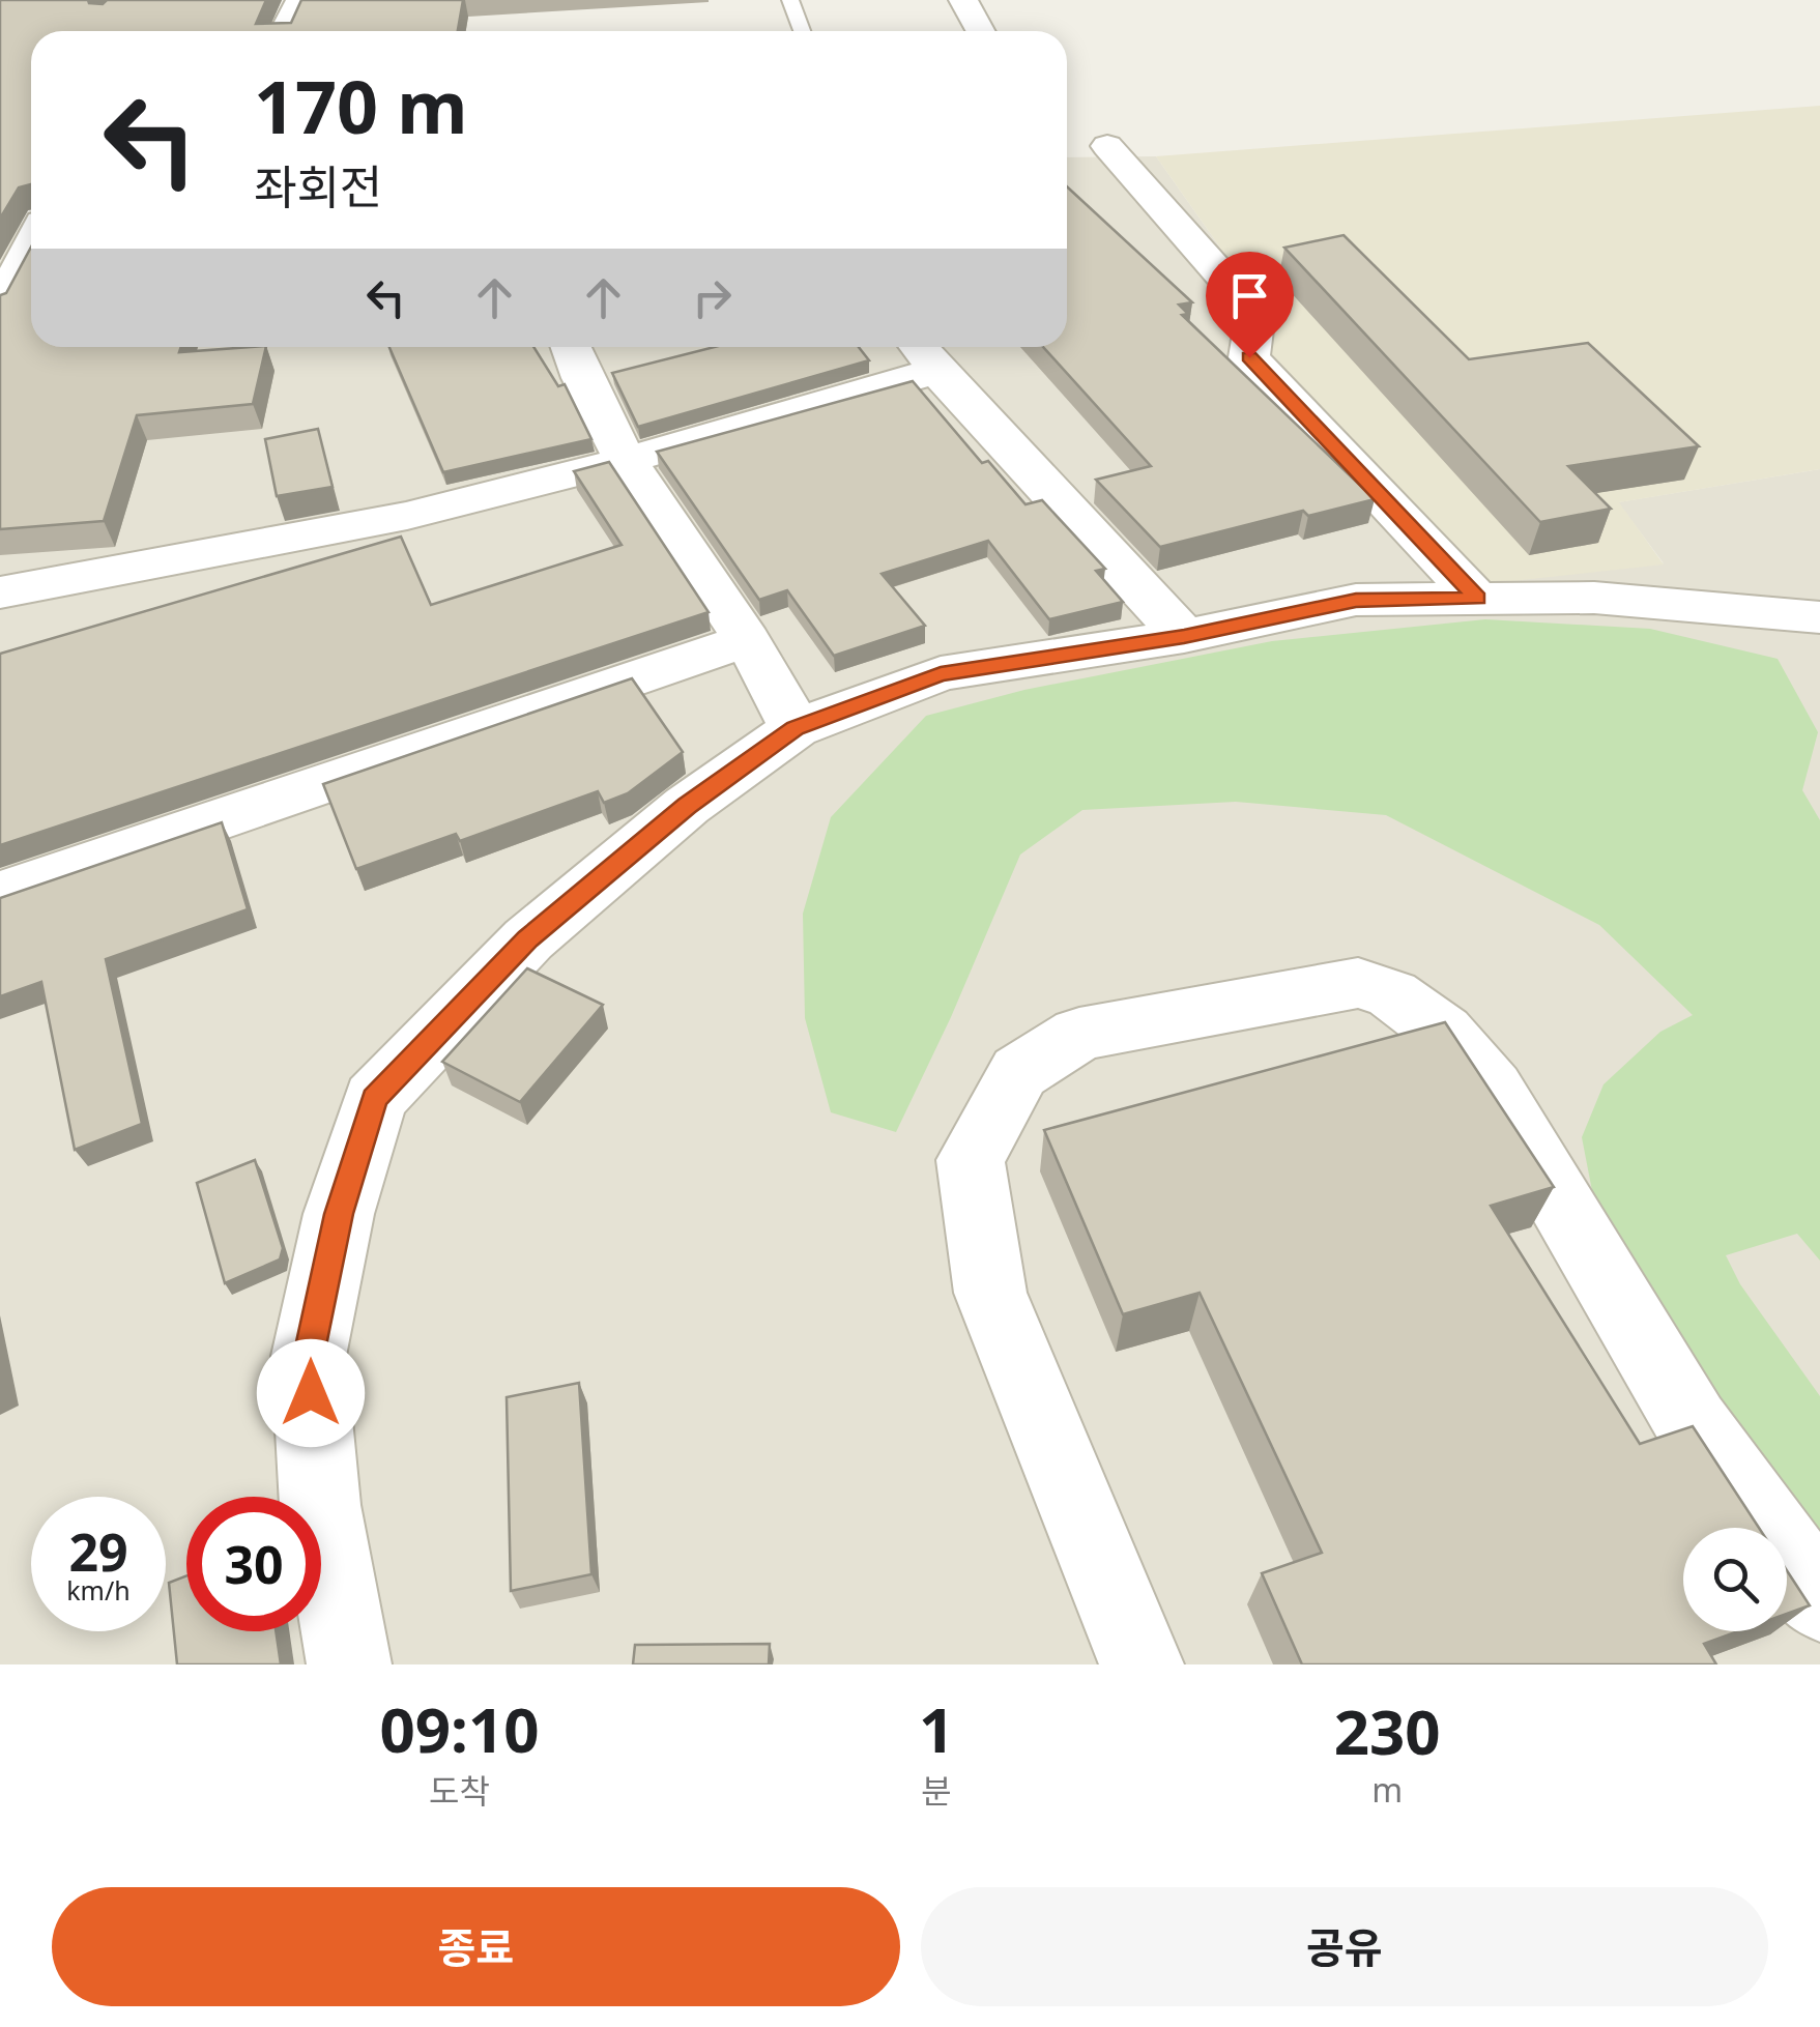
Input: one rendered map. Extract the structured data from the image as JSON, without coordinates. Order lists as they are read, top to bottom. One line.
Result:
{"page":{"turn":["170 m","좌회전"],"speed":"29 km/h","limit":"30","eta":["09:10","도착","1","분","230","m"],"buttons":["종료","공유"]}}
